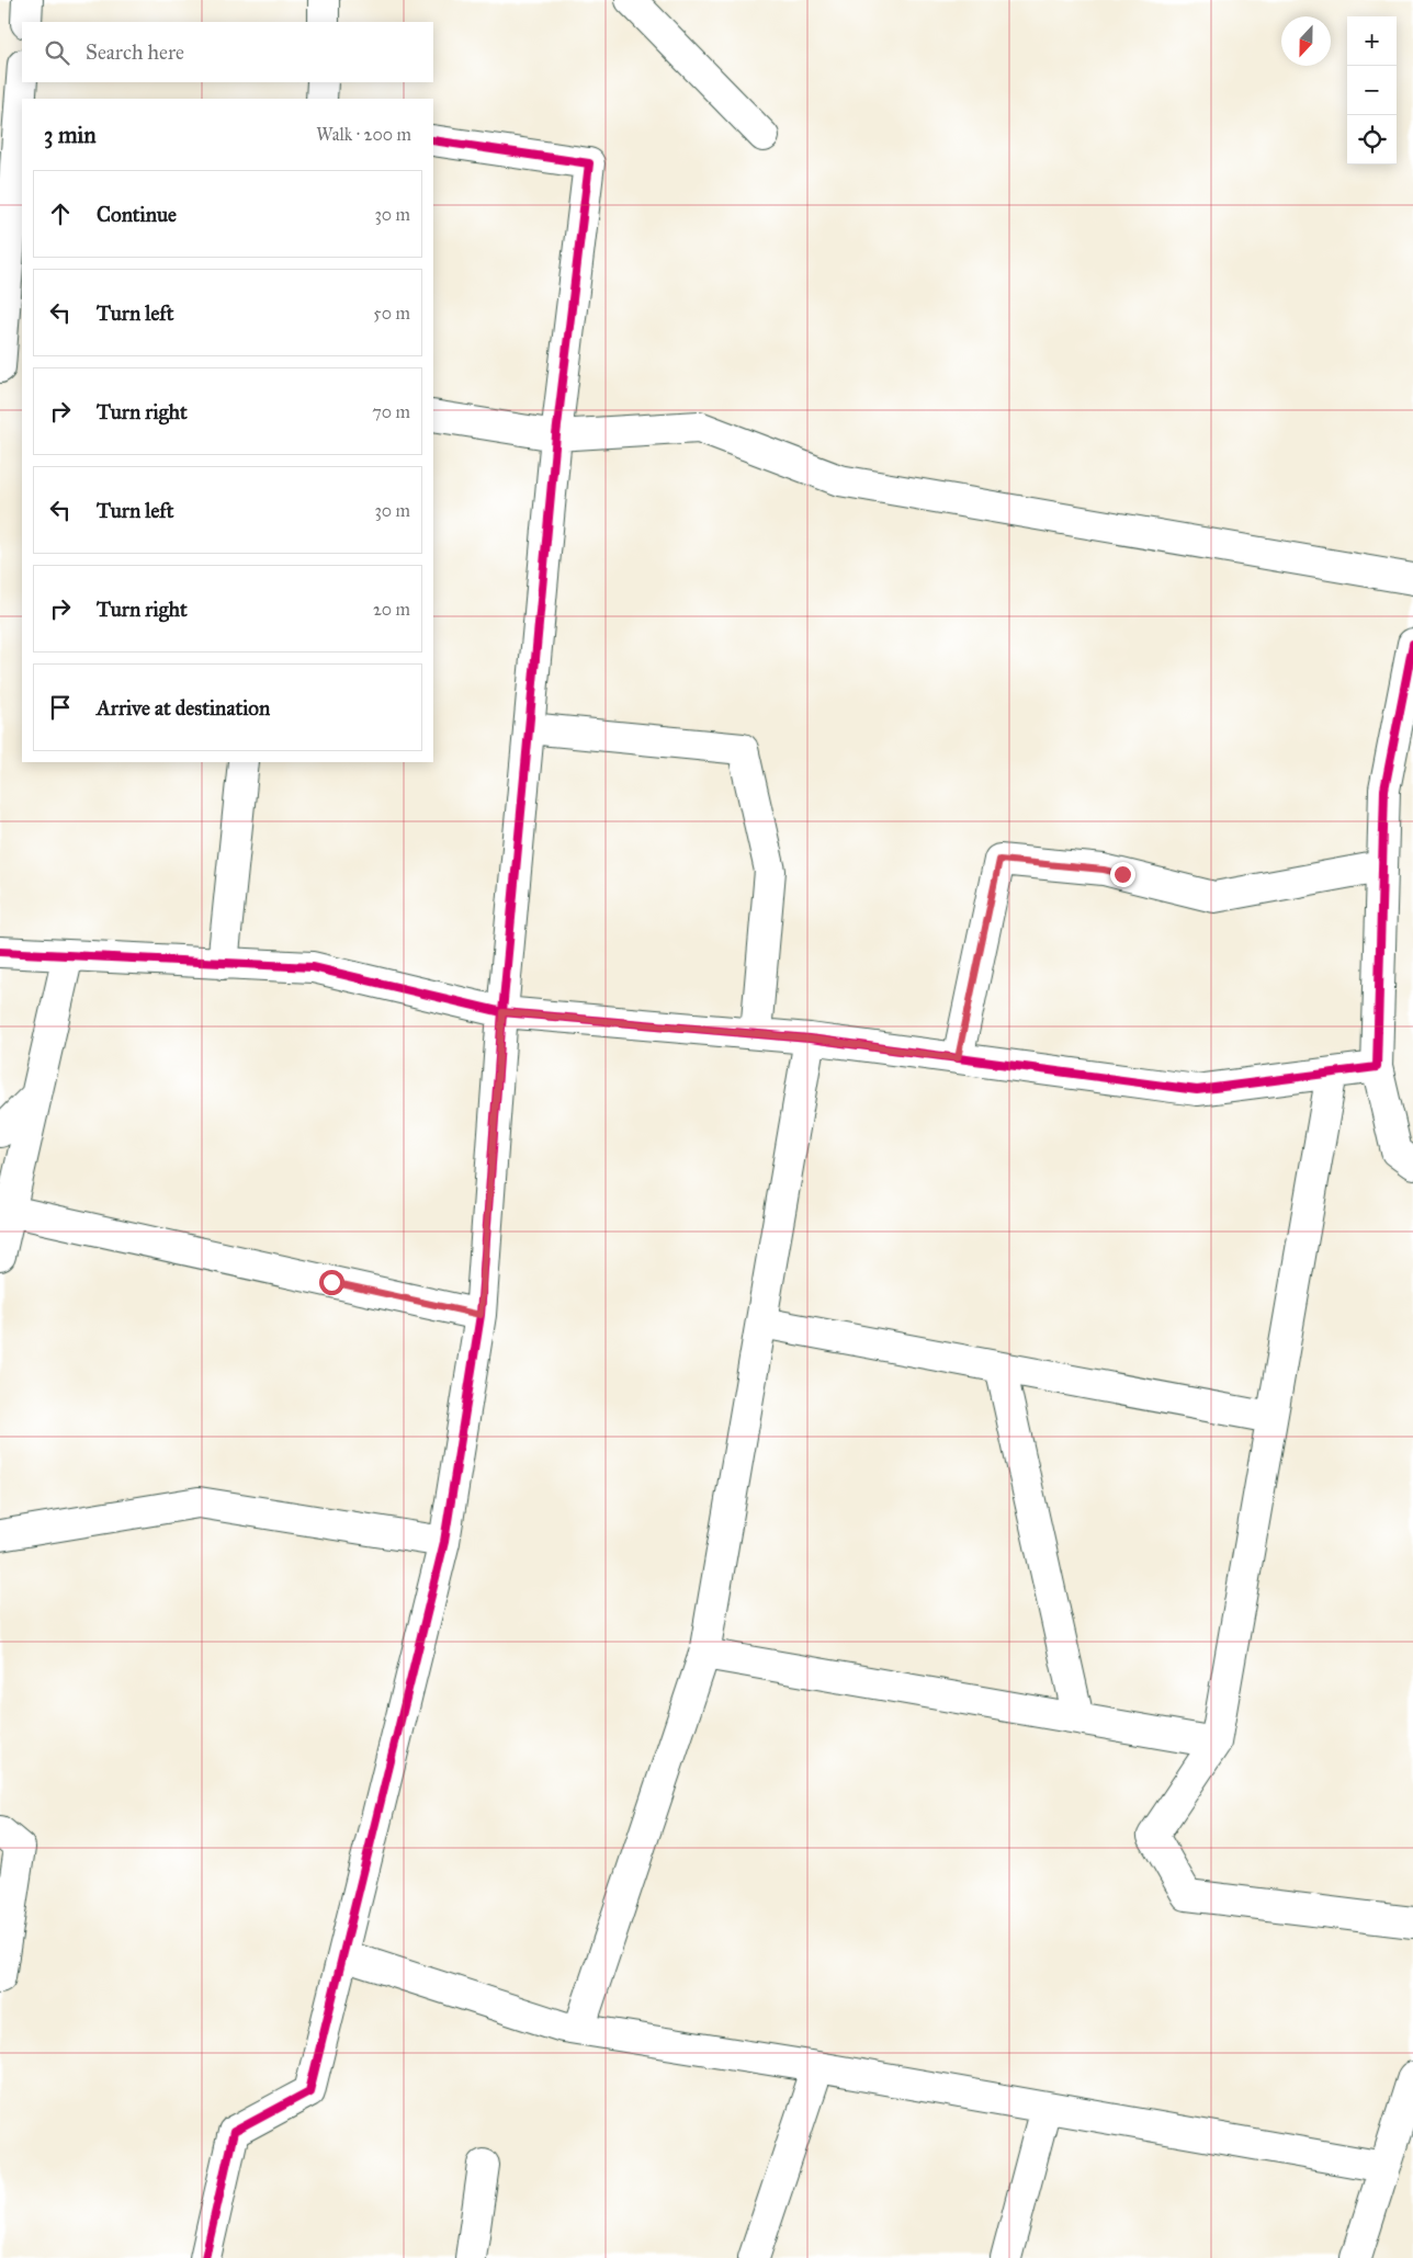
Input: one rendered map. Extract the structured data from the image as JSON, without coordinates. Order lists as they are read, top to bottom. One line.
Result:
{"north":"bottom","page":{"map_buttons":["+","−"],"search":"Search here","heading":["3 min","Walk · 200 m"],"list":[["Continue","30 m"],["Turn left","50 m"],["Turn right","70 m"],["Turn left","30 m"],["Turn right","20 m"],"Arrive at destination"]}}
